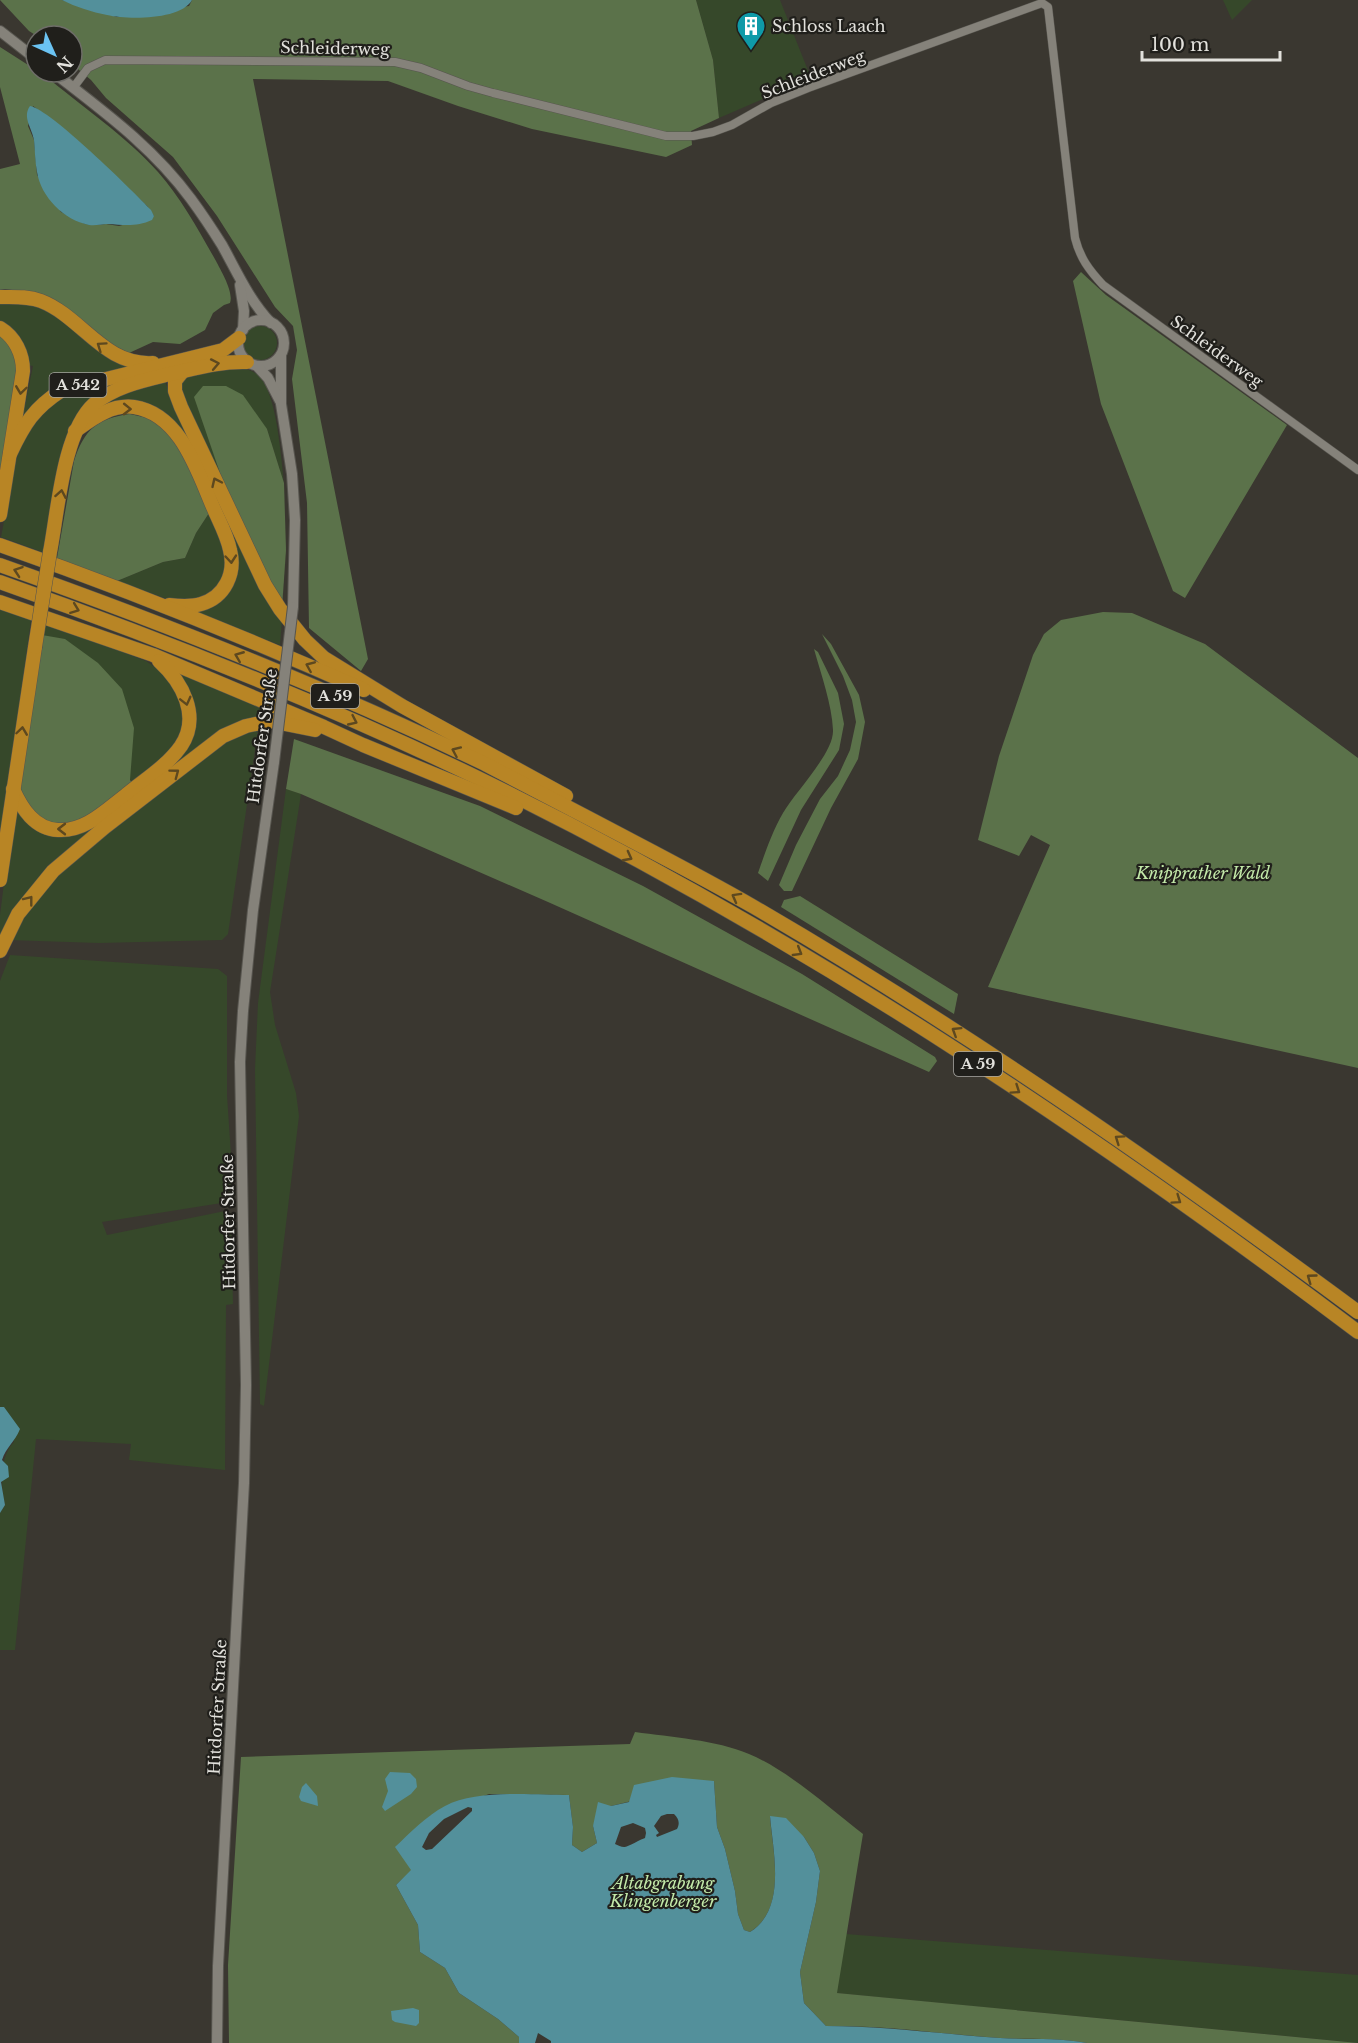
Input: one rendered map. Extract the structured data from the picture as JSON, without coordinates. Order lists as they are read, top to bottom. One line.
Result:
{"streets":{"highway":["A 542","A 59"],"main road":["Hitdorfer Straße"],"street":["Schleiderweg"]},"crossings":[["A 542","Hitdorfer Straße"]],"parks":["Knipprather Wald","Altabgrabung Klingenberger"],"places":{"building":["Schloss Laach"]},"scale_bar":"100 m","north":"bottom right"}
